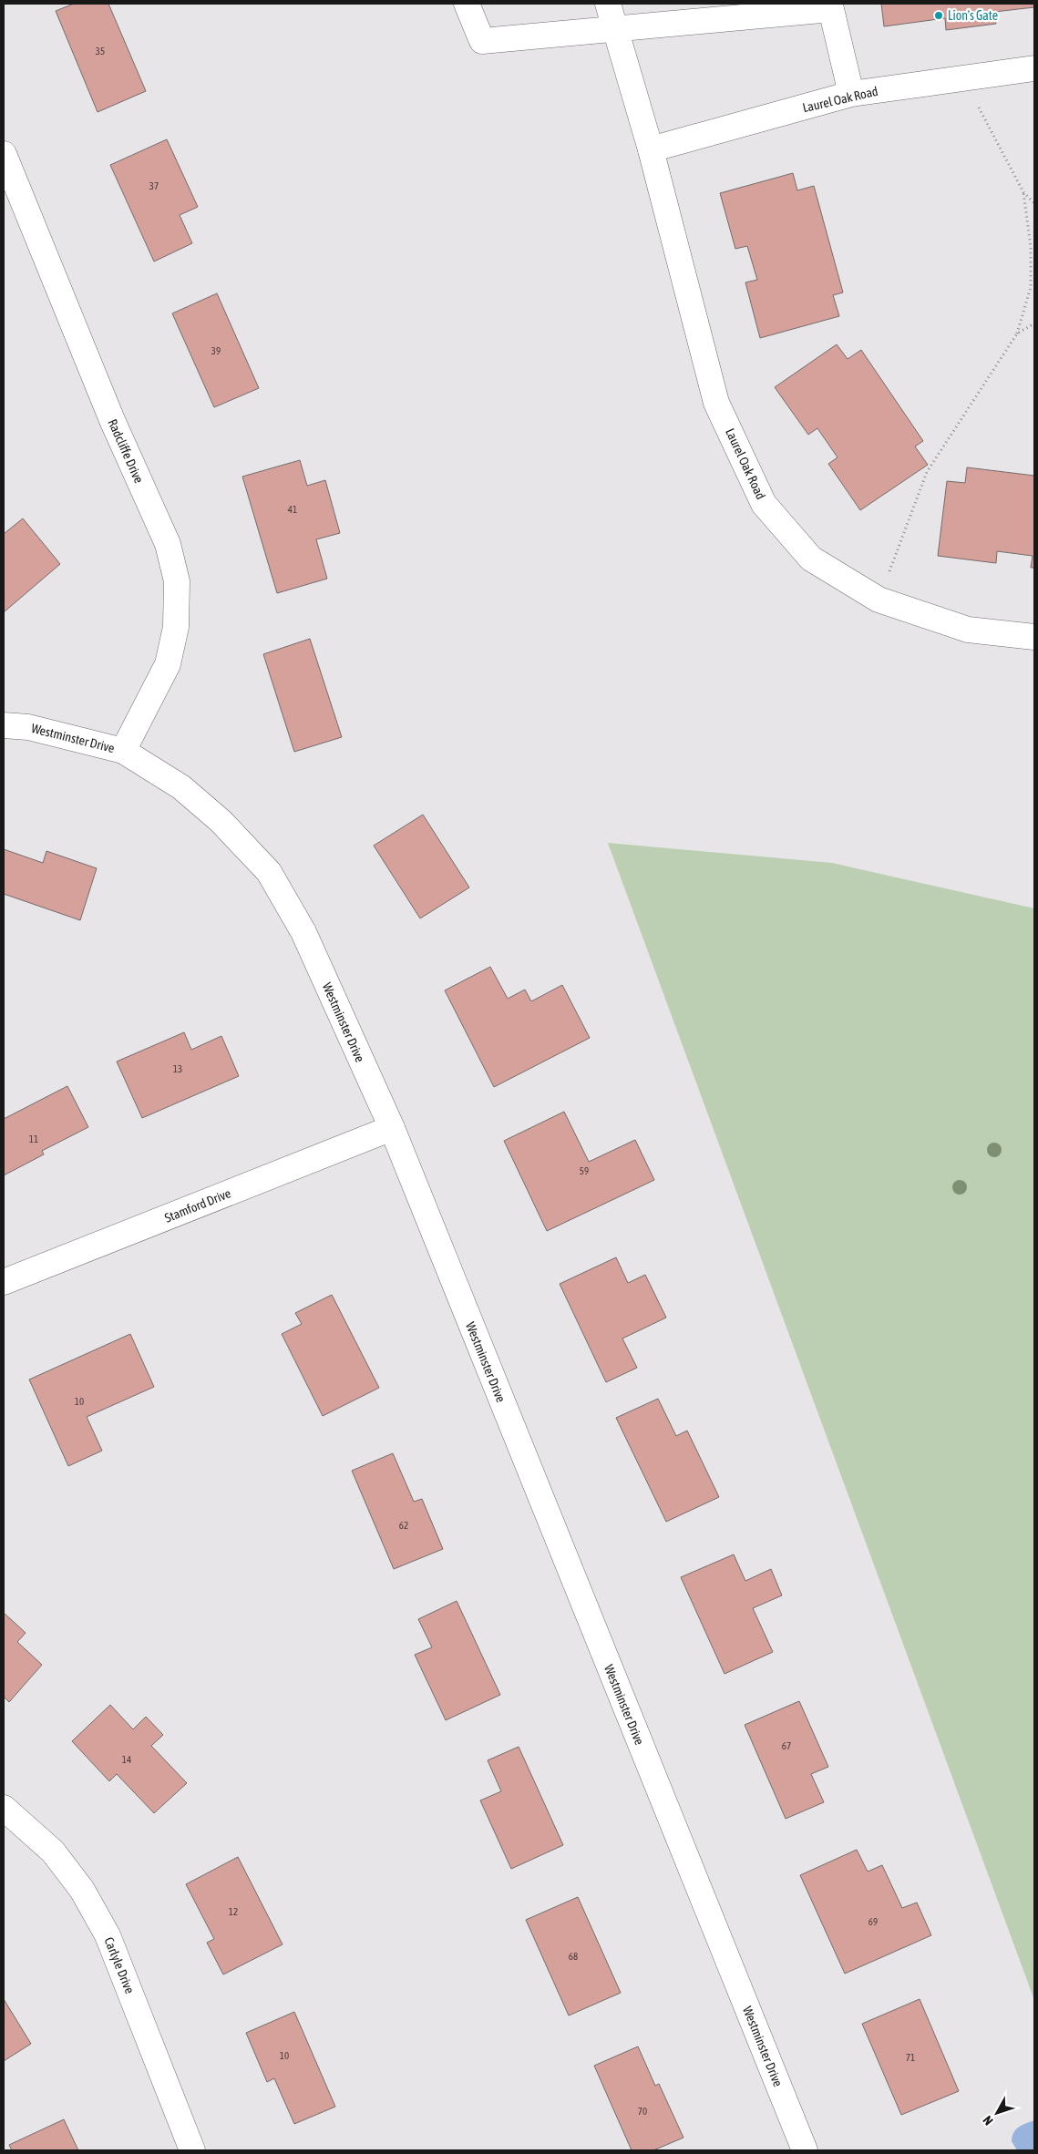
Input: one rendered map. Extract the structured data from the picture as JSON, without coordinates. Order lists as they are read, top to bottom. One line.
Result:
{"streets":{"street":["Laurel Oak Road","Radcliffe Drive","Westminster Drive","Stamford Drive","Carlyle Drive"]},"crossings":[["Radcliffe Drive","Westminster Drive"],["Westminster Drive","Stamford Drive"]],"places":["Lion's Gate"],"house_numbers":["35","37","39","41","13","11","59","10","62","67","14","12","69","68","10","71","70"],"north":"bottom left"}
